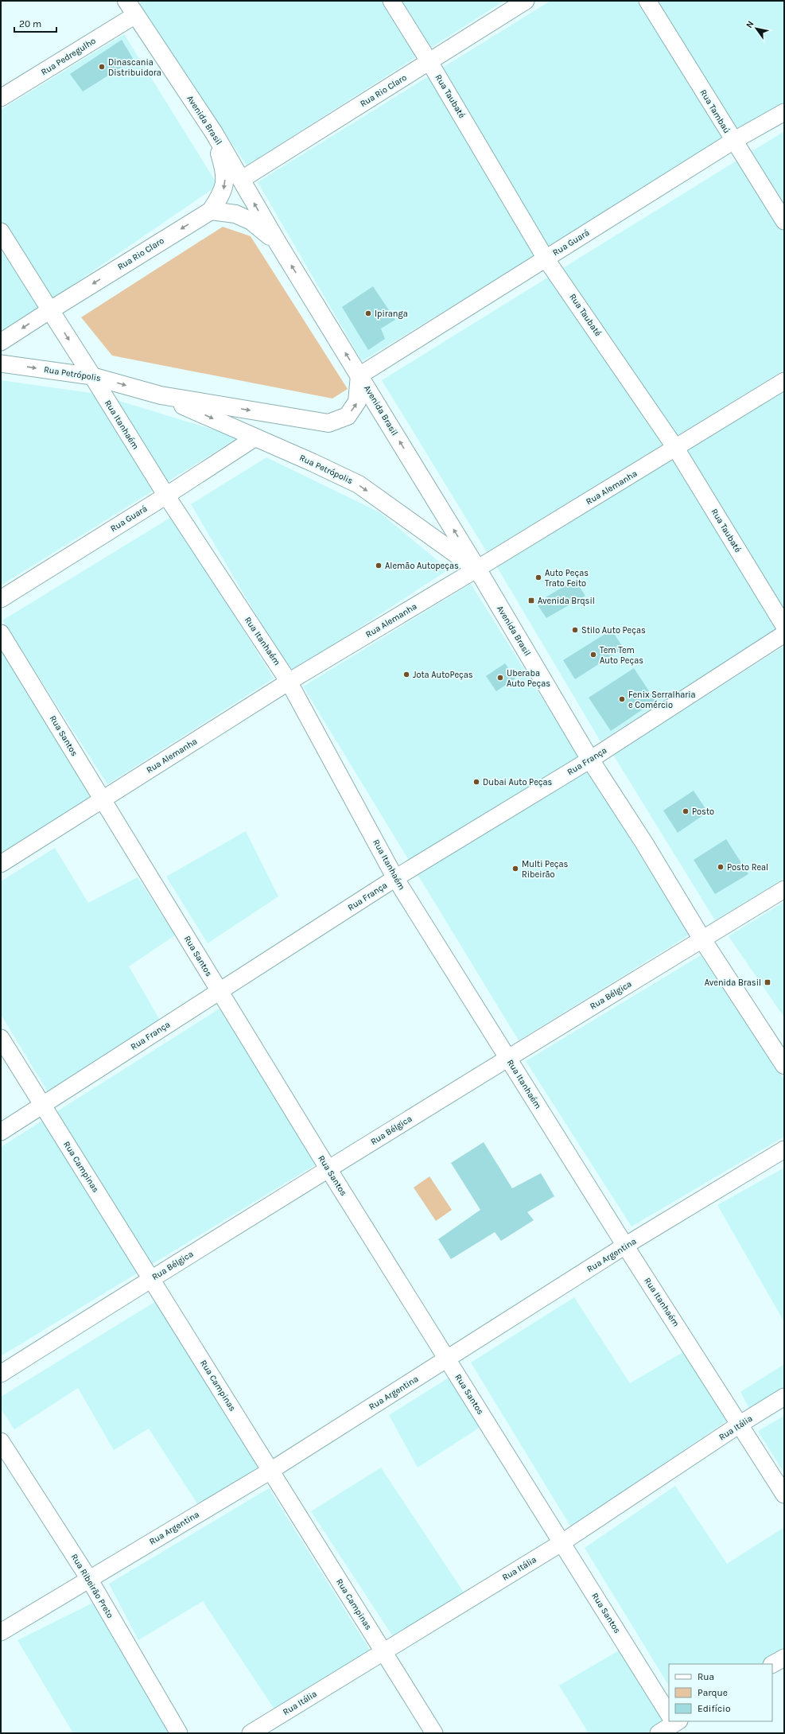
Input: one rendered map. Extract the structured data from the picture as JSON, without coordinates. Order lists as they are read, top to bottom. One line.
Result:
{"streets":{"main road":["Rua Rio Claro","Avenida Brasil","Rua Petrópolis","Rua Itanhaém"],"street":["Rua Pedregulho","Rua Taubaté","Rua Tambaú","Rua Guará","Rua Alemanha","Rua Santos","Rua França","Rua Bélgica","Rua Campinas","Rua Argentina","Rua Itália","Rua Ribeirão Preto"]},"crossings":[["Rua Pedregulho","Avenida Brasil"],["Rua Rio Claro","Rua Taubaté"],["Rua Rio Claro","Avenida Brasil"],["Rua Rio Claro","Rua Itanhaém"],["Rua Taubaté","Rua Guará"],["Rua Taubaté","Rua Alemanha"],["Rua Tambaú","Rua Guará"],["Avenida Brasil","Rua Guará"],["Avenida Brasil","Rua Petrópolis"],["Avenida Brasil","Rua Alemanha"],["Avenida Brasil","Rua França"],["Avenida Brasil","Rua Bélgica"],["Rua Guará","Rua Petrópolis"],["Rua Guará","Rua Itanhaém"],["Rua Petrópolis","Rua Itanhaém"],["Rua Petrópolis","Rua Alemanha"],["Rua Itanhaém","Rua Alemanha"],["Rua Itanhaém","Rua França"],["Rua Itanhaém","Rua Bélgica"],["Rua Itanhaém","Rua Argentina"],["Rua Itanhaém","Rua Itália"],["Rua Alemanha","Rua Santos"],["Rua Santos","Rua França"],["Rua Santos","Rua Bélgica"],["Rua Santos","Rua Argentina"],["Rua Santos","Rua Itália"],["Rua França","Rua Campinas"],["Rua Bélgica","Rua Campinas"],["Rua Campinas","Rua Argentina"],["Rua Campinas","Rua Itália"],["Rua Argentina","Rua Ribeirão Preto"]],"one_way":["Rua Petrópolis"],"places":{"other":["Dinascania Distribuidora","Ipiranga","Alemão Autopeças","Auto Peças Trato Feito","Stilo Auto Peças","Tem Tem Auto Peças","Jota AutoPeças","Uberaba Auto Peças","Fenix Serralharia e Comércio","Dubai Auto Peças","Posto","Posto Real","Multi Peças Ribeirão"],"transit":["Avenida Brqsil","Avenida Brasil"]},"legend":["Rua","Parque","Edifício"],"scale_bar":"20 m","north":"top left"}
